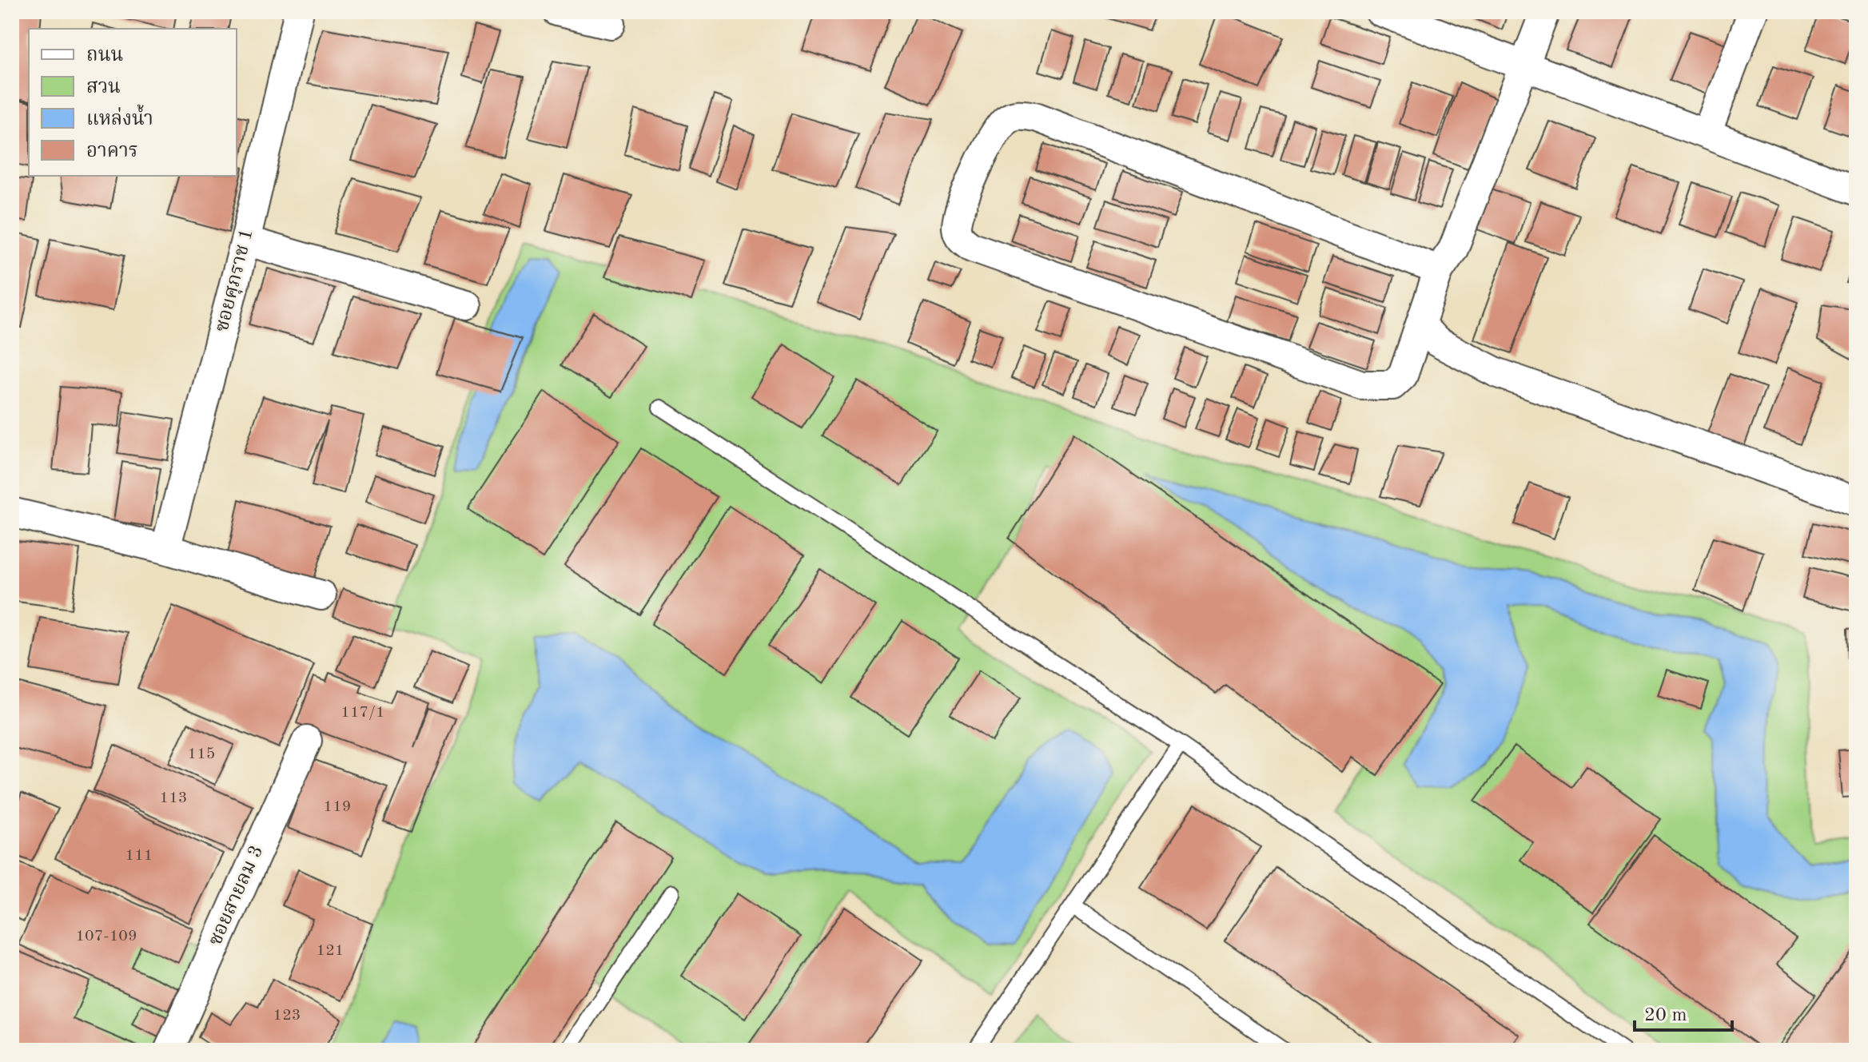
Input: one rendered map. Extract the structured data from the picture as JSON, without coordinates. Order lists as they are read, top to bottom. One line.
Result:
{"streets":{"street":["ซอยศุภราช 1","ซอยสายลม 3"]},"house_numbers":["117/1","115","113","119","111","107-109","121","123"],"legend":["ถนน","สวน","แหล่งน้ำ","อาคาร"],"scale_bar":"20 m"}
